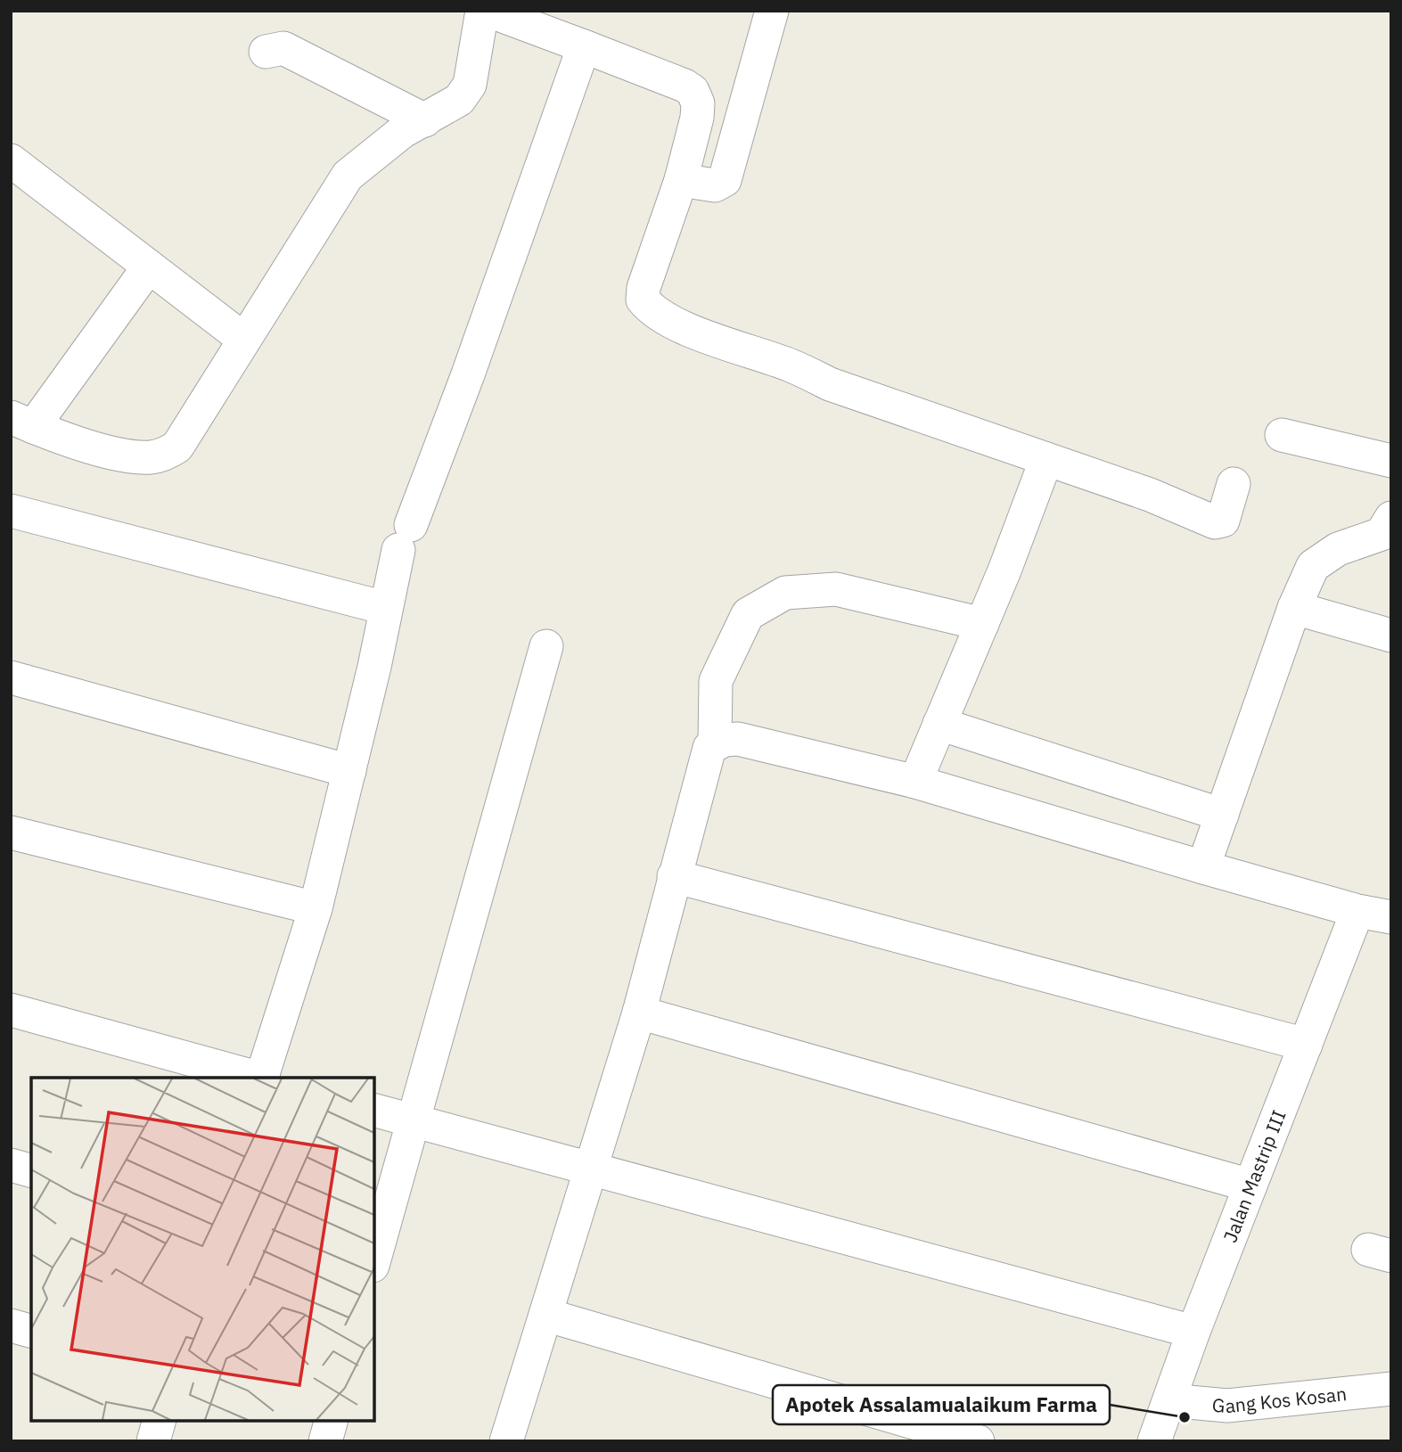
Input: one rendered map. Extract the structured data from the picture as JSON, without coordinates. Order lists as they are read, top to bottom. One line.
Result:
{"streets":{"street":["Jalan Mastrip III","Gang Kos Kosan"]},"crossings":[["Jalan Mastrip III","Gang Kos Kosan"]],"places":["Apotek Assalamualaikum Farma"]}
